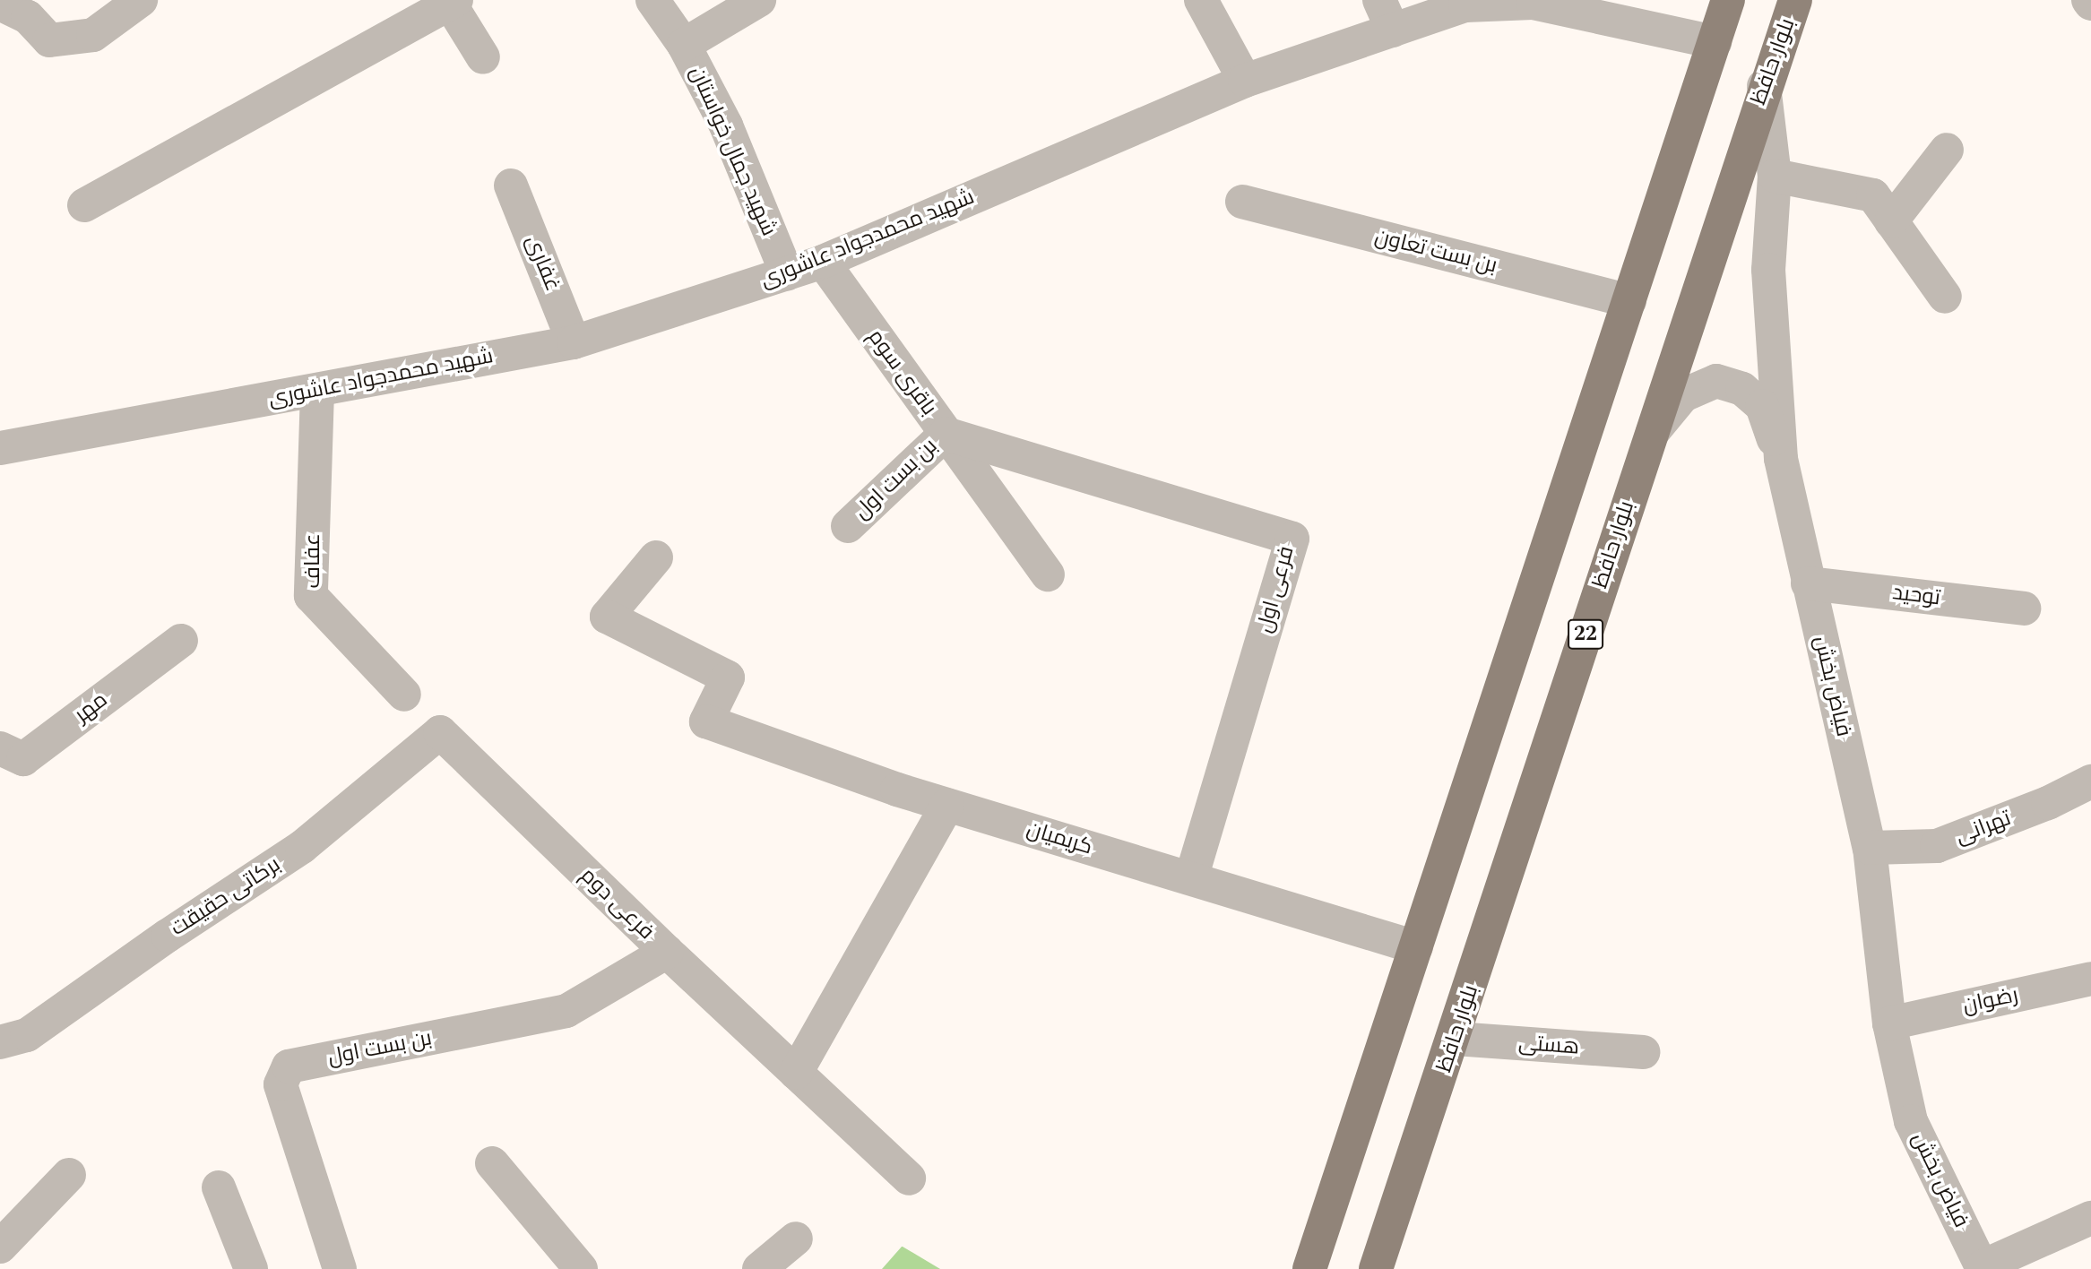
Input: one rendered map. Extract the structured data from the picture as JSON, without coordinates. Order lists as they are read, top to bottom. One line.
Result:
{"streets":{"main road":["بلوار حافظ","22"],"street":["شهید جمال خواستان","شهید محمدجواد عاشوری","بن‌ بست تعاون","غفاری","باقری سوم","بن بست اول","عفاف","فرعی اول","توحید","فیاض بخش","مهر","تهرانی","کریمیان","برکاتی حقیقت","فرعی دوم","رضوان","هستی"]},"crossings":[["بلوار حافظ","فیاض بخش"],["بلوار حافظ","هستی"],["شهید جمال خواستان","شهید محمدجواد عاشوری"],["شهید محمدجواد عاشوری","غفاری"],["شهید محمدجواد عاشوری","باقری سوم"],["شهید محمدجواد عاشوری","عفاف"],["باقری سوم","بن بست اول"],["باقری سوم","فرعی اول"],["بن بست اول","فرعی اول"],["بن بست اول","فرعی دوم"],["فرعی اول","کریمیان"],["توحید","فیاض بخش"],["فیاض بخش","تهرانی"],["فیاض بخش","رضوان"],["برکاتی حقیقت","فرعی دوم"]]}
